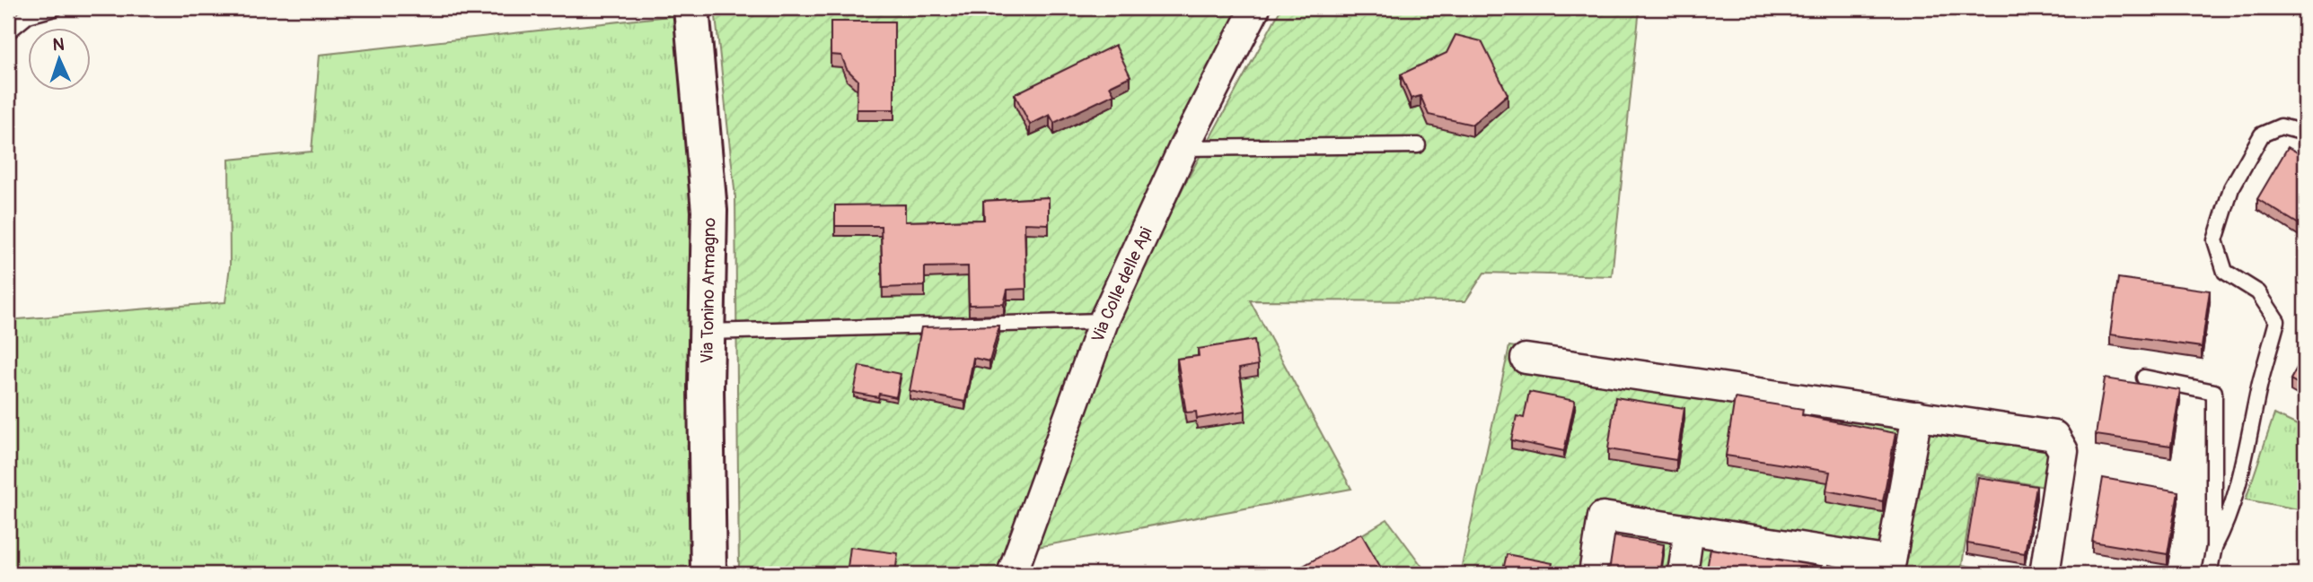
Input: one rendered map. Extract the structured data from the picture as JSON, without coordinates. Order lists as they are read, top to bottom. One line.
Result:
{"streets":{"street":["Via Colle delle Api","Via Tonino Armagno"]},"north":"top"}
